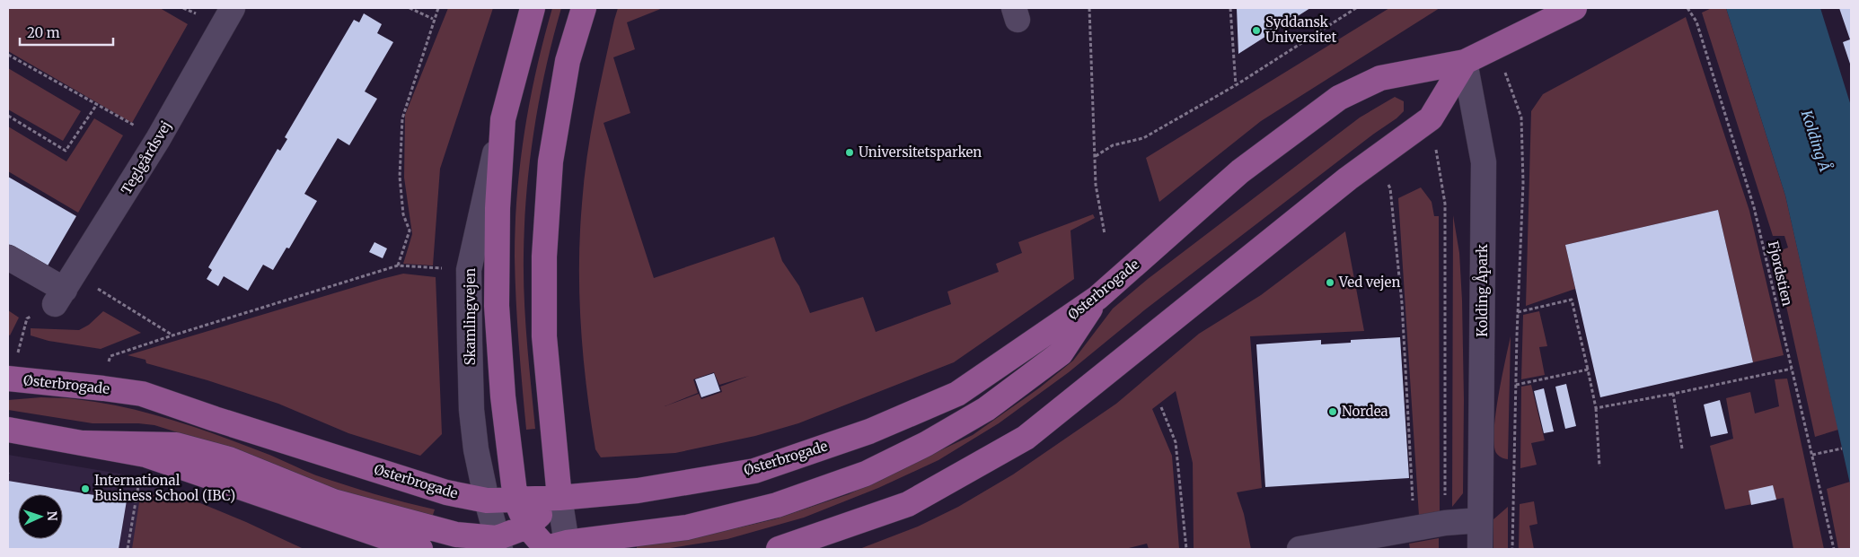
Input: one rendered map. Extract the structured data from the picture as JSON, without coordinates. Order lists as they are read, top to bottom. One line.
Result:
{"streets":{"main road":["Østerbrogade","Skamlingvejen"],"street":["Teglgårdsvej","Kolding Åpark"],"path":["Fjordstien"]},"crossings":[["Østerbrogade","Kolding Åpark"],["Østerbrogade","Skamlingvejen"]],"water":["Kolding Å"],"places":["Syddansk Universitet","Universitetsparken","Ved vejen","Nordea","International Business School (IBC)"],"scale_bar":"20 m","north":"right"}
